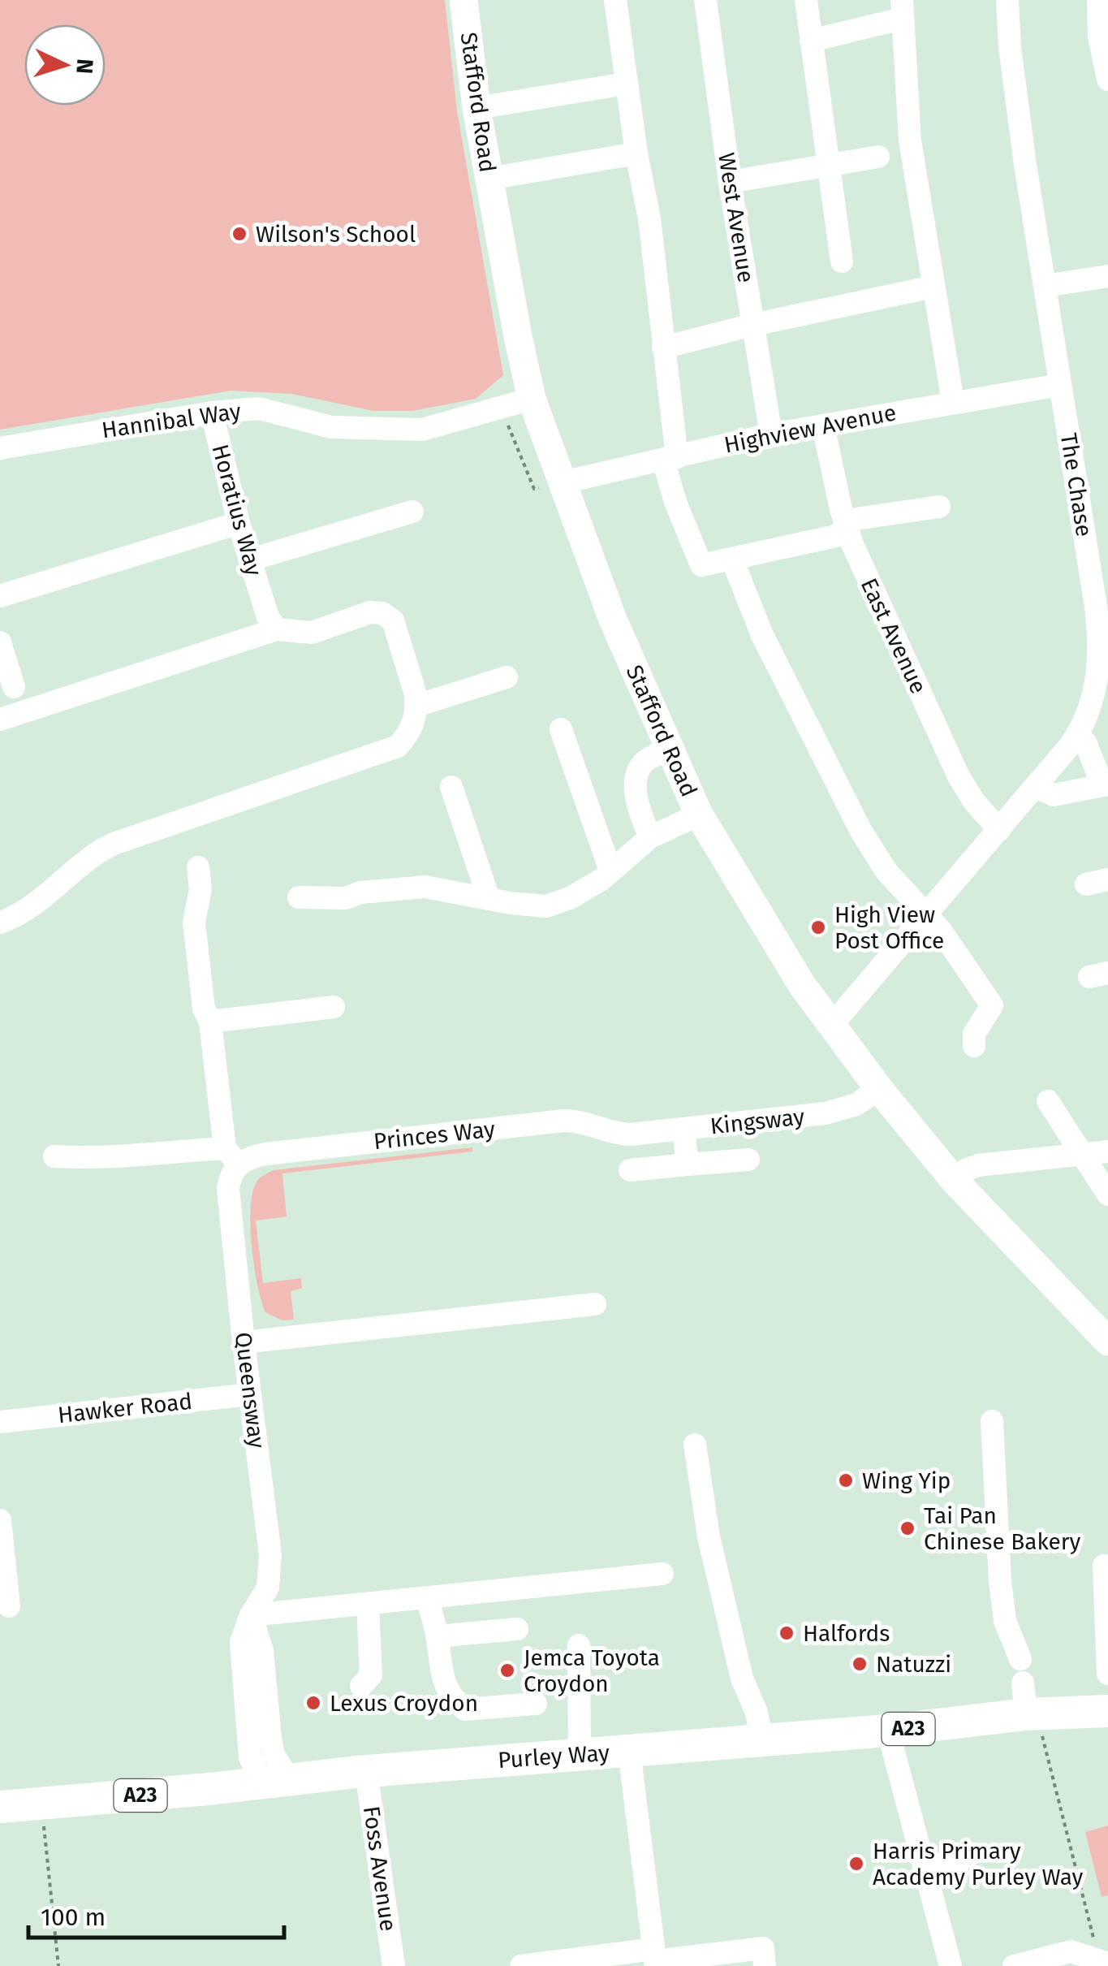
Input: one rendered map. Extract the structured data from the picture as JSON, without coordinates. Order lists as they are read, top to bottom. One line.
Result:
{"streets":{"highway":["A23","Purley Way"],"main road":["Stafford Road"],"street":["West Avenue","Hannibal Way","Highview Avenue","The Chase","Horatius Way","East Avenue","Kingsway","Princes Way","Queensway","Hawker Road","Foss Avenue"]},"crossings":[["Stafford Road","Hannibal Way"],["Stafford Road","Highview Avenue"],["Stafford Road","The Chase"],["Stafford Road","Kingsway"],["West Avenue","Highview Avenue"],["Hannibal Way","Horatius Way"],["Highview Avenue","The Chase"],["Highview Avenue","East Avenue"],["The Chase","East Avenue"],["Kingsway","Princes Way"],["Princes Way","Queensway"],["Queensway","Hawker Road"],["Purley Way","Foss Avenue"]],"places":["Wilson's School","High View Post Office","Wing Yip","Tai Pan Chinese Bakery","Halfords","Natuzzi","Jemca Toyota Croydon","Lexus Croydon","Harris Primary Academy Purley Way"],"scale_bar":"100 m","north":"right"}
